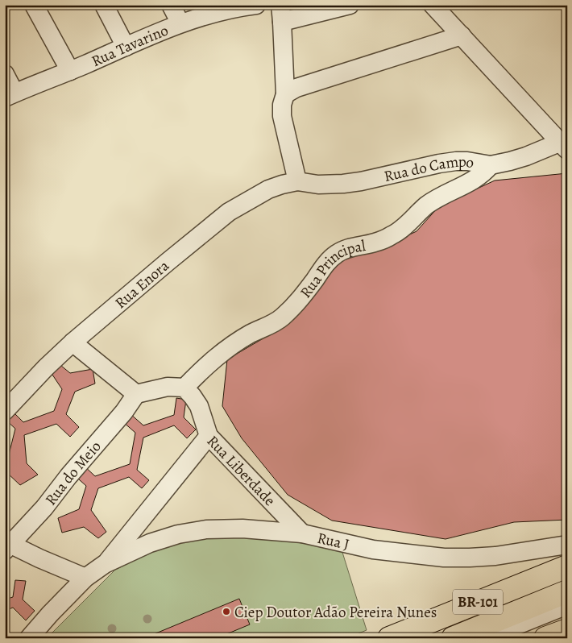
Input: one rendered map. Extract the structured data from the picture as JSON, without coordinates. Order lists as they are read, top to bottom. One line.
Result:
{"streets":{"highway":["BR-101"],"street":["Rua Tavarino","Rua do Campo","Rua Principal","Rua Enora","Rua Liberdade","Rua do Meio","Rua J"]},"crossings":[["Rua do Campo","Rua Principal"],["Rua do Campo","Rua Enora"],["Rua Principal","Rua Liberdade"],["Rua Liberdade","Rua J"]],"places":["Ciep Doutor Adão Pereira Nunes"]}
